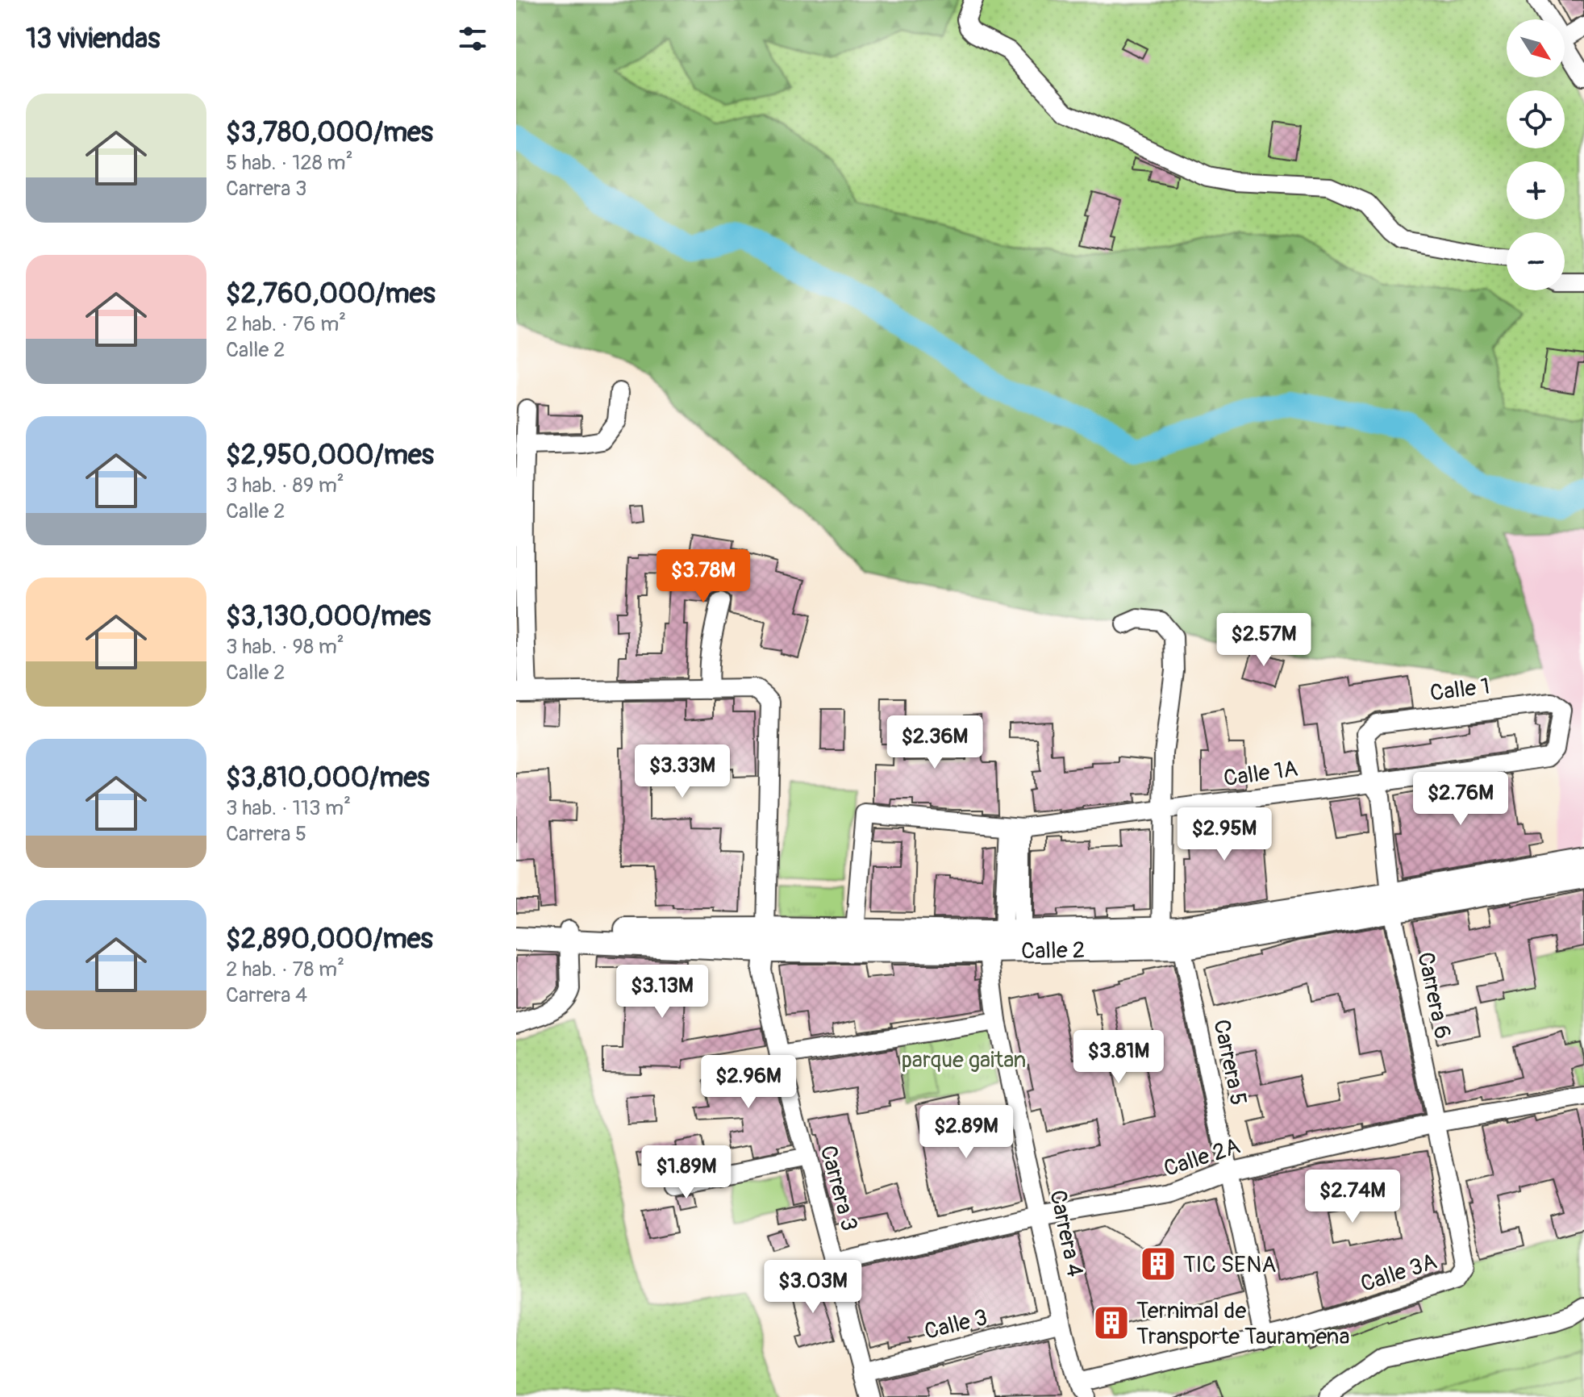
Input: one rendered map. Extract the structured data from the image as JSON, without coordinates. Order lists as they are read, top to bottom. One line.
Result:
{"streets":{"main road":["Calle 2"],"street":["Calle 1","Calle 1A","Carrera 6","Carrera 5","Calle 2A","Carrera 3","Carrera 4","Calle 3A","Calle 3"]},"crossings":[["Calle 1","Calle 1A"],["Calle 1","Carrera 6"],["Calle 1A","Calle 2"],["Calle 1A","Carrera 6"],["Calle 1A","Carrera 5"],["Calle 1A","Carrera 4"],["Calle 2","Carrera 6"],["Calle 2","Carrera 5"],["Calle 2","Carrera 3"],["Calle 2","Carrera 4"],["Carrera 6","Calle 2A"],["Carrera 6","Calle 3A"],["Carrera 5","Calle 2A"],["Carrera 5","Calle 3A"],["Calle 2A","Carrera 3"],["Calle 2A","Carrera 4"],["Carrera 3","Calle 3"],["Carrera 4","Calle 3A"],["Carrera 4","Calle 3"]],"parks":["parque gaitan"],"places":{"building":["TIC SENA","Ternimal de Transporte Tauramena"]},"north":"bottom right","page":{"heading":"13 viviendas","map_buttons":["+","−"],"list":[{"name":"$3,780,000/mes","note":"5 hab. · 128 m² · Carrera 3"},{"name":"$2,760,000/mes","note":"2 hab. · 76 m² · Calle 2"},{"name":"$2,950,000/mes","note":"3 hab. · 89 m² · Calle 2"},{"name":"$3,130,000/mes","note":"3 hab. · 98 m² · Calle 2"},{"name":"$3,810,000/mes","note":"3 hab. · 113 m² · Carrera 5"},{"name":"$2,890,000/mes","note":"2 hab. · 78 m² · Carrera 4"}],"price":["$3.78M","$2.57M","$2.36M","$3.33M","$2.76M","$2.95M","$3.13M","$3.81M","$2.96M","$2.89M","$1.89M","$2.74M","$3.03M"]}}
